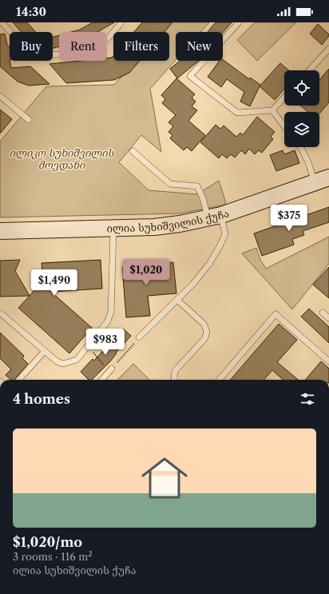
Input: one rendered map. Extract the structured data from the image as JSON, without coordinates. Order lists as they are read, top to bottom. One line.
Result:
{"streets":{"street":["ილია სუხიშვილის ქუჩა"]},"parks":["ილიკო სუხიშვილის მოედანი"],"page":{"status":"14:30","chip":["Buy","Rent","Filters","New"],"price":["$375","$1,020","$1,490","$983"],"heading":"4 homes","list":[{"name":"$1,020/mo","note":"3 rooms · 116 m² · ილია სუხიშვილის ქუჩა"}]}}
